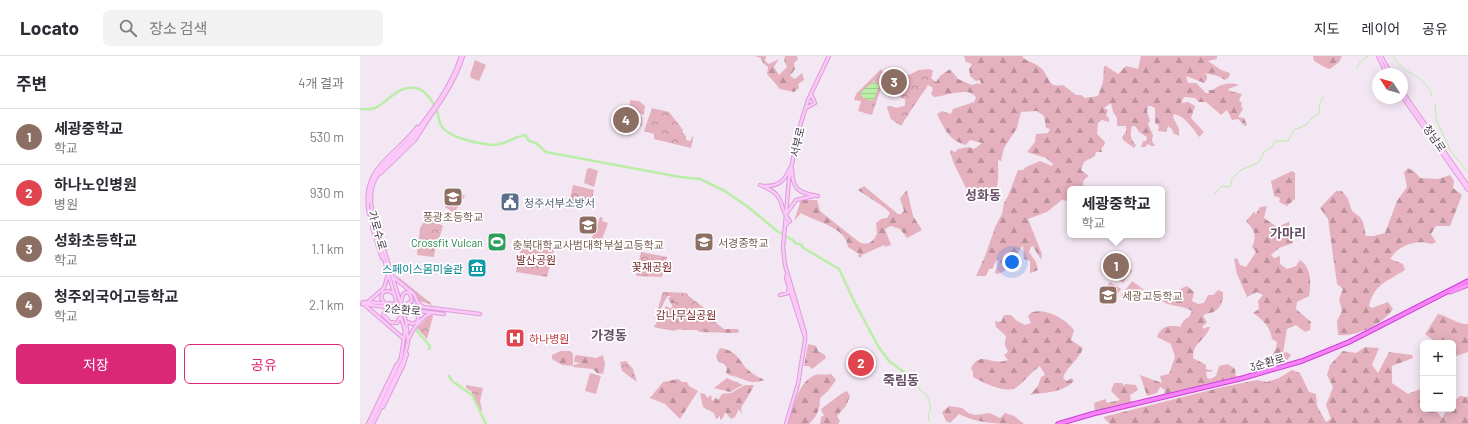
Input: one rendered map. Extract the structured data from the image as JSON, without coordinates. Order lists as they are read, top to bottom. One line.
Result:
{"streets":{"highway":["3순환로"],"main road":["청남로","서부로","가로수로","2순환로"]},"crossings":[["가로수로","2순환로"]],"districts":["성화동","가마리","가경동","죽림동"],"parks":["발산공원","꽃재공원","감나무실공원"],"places":{"school or university":["풍광초등학교","충북대학교사범대학부설고등학교","서경중학교","세광고등학교"],"public building":["청주서부소방서"],"sports":["Crossfit Vulcan"],"museum":["스페이스몸미술관"],"hospital":["하나병원"]},"north":"top left","page":{"header":"Locato","search":"장소 검색","nav":["지도","레이어","공유"],"heading":["주변","4개 결과"],"pins":["3","4","1","2"],"list":[{"mark":"1","name":"세광중학교","note":"학교","value":"530 m"},{"mark":"2","name":"하나노인병원","note":"병원","value":"930 m"},{"mark":"3","name":"성화초등학교","note":"학교","value":"1.1 km"},{"mark":"4","name":"청주외국어고등학교","note":"학교","value":"2.1 km"}],"popup":["세광중학교","학교"],"buttons":["저장","공유"],"map_buttons":["+","−"]}}
